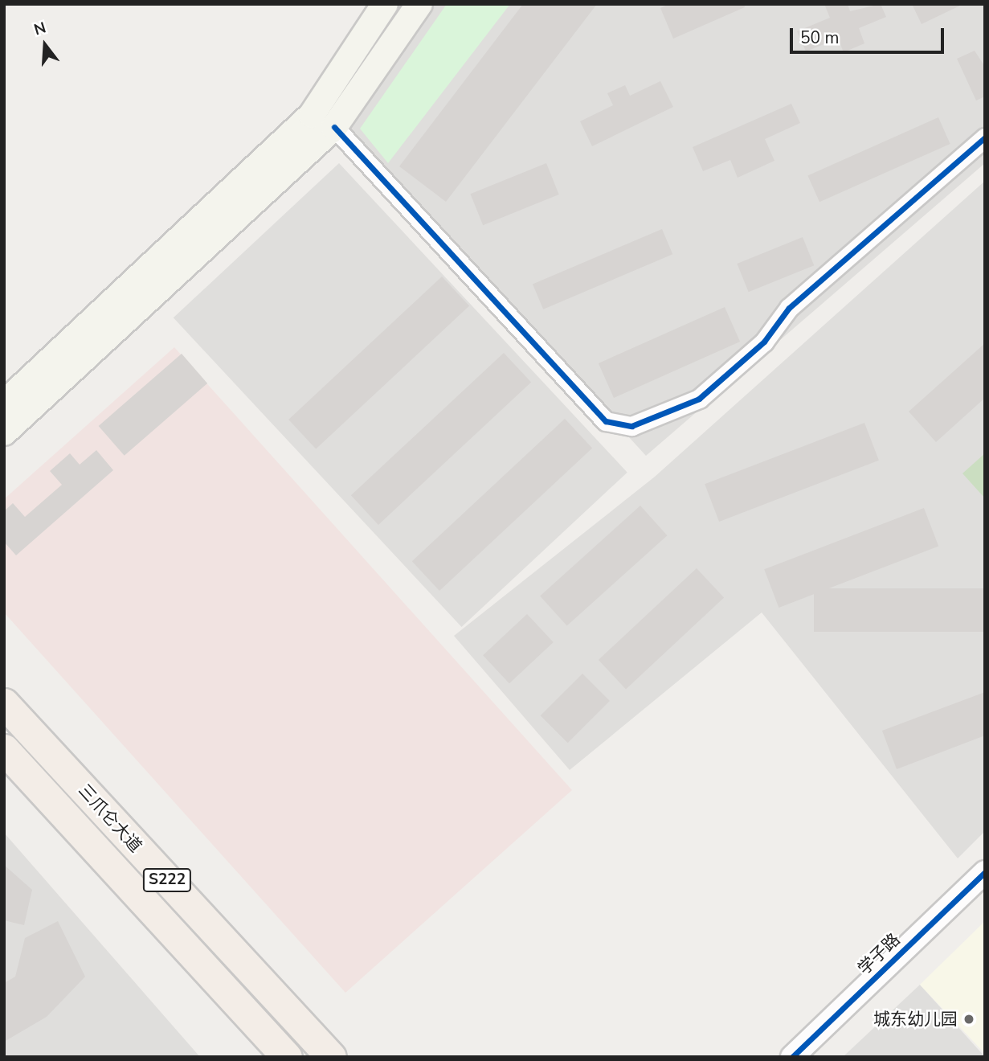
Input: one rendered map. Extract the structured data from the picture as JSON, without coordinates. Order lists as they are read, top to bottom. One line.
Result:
{"streets":{"main road":["三爪仑大道","S222"],"street":["学子路"]},"places":["城东幼儿园"],"scale_bar":"50 m","north":"top"}
